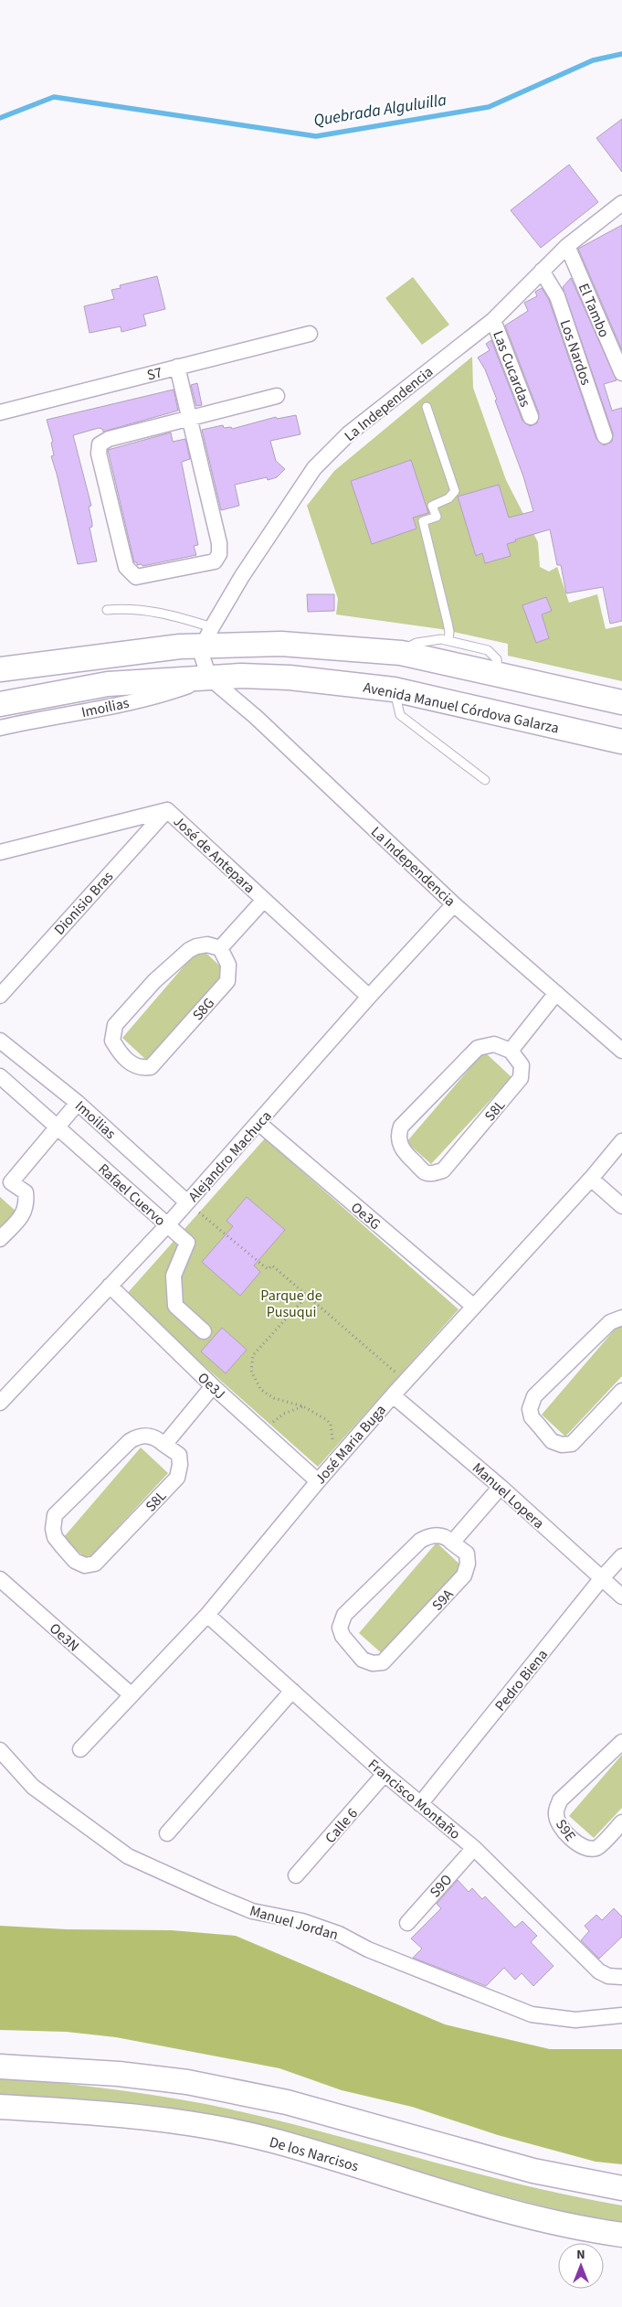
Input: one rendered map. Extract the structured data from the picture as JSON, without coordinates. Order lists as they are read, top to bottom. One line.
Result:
{"streets":{"main road":["Avenida Manuel Córdova Galarza","De los Narcisos"],"street":["El Tambo","Los Nardos","Las Cucardas","S7","La Independencia","Imoilias","José de Antepara","Dionisio Bras","S8G","S8L","Alejandro Machuca","Rafael Cuervo","Oe3G","Oe3J","José Maria Buga","Manuel Lopera","S9A","Oe3N","Pedro Biena","Francisco Montaño","Calle 6","S9E","S9O","Manuel Jordan"]},"crossings":[["El Tambo","La Independencia"],["Los Nardos","La Independencia"],["Las Cucardas","La Independencia"],["La Independencia","Imoilias"],["La Independencia","Avenida Manuel Córdova Galarza"],["La Independencia","Alejandro Machuca"],["Imoilias","Avenida Manuel Córdova Galarza"],["Imoilias","Alejandro Machuca"],["José de Antepara","Dionisio Bras"],["José de Antepara","Alejandro Machuca"],["Alejandro Machuca","Rafael Cuervo"],["Alejandro Machuca","Oe3G"],["Alejandro Machuca","Oe3J"],["Oe3G","José Maria Buga"],["Oe3J","José Maria Buga"],["José Maria Buga","Manuel Lopera"],["José Maria Buga","Oe3N"],["José Maria Buga","Francisco Montaño"],["Manuel Lopera","Pedro Biena"],["Pedro Biena","Francisco Montaño"],["Francisco Montaño","Calle 6"],["Francisco Montaño","S9O"]],"water":["Quebrada Alguluilla"],"parks":["Parque de Pusuqui"],"north":"top"}
